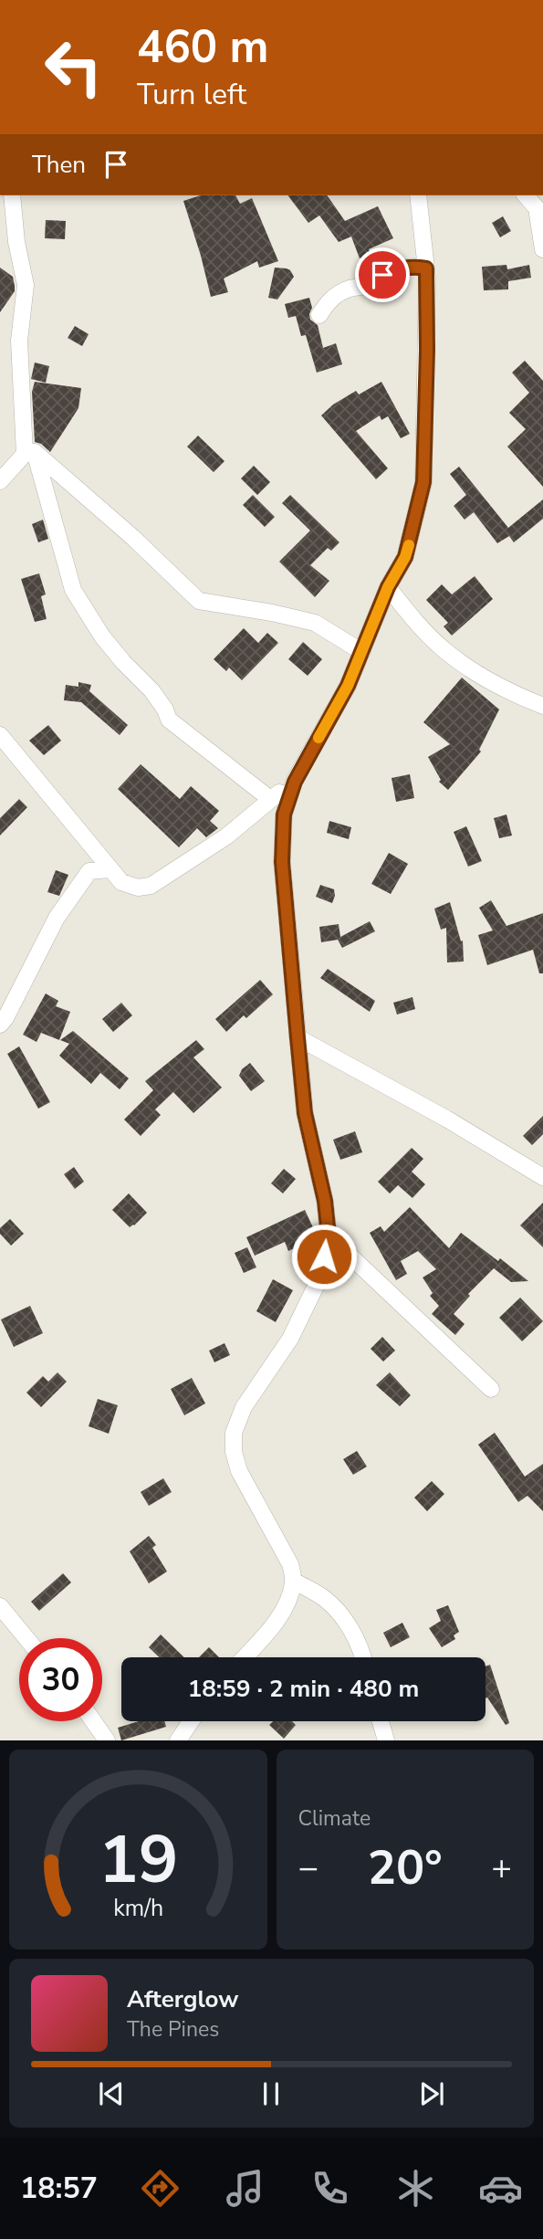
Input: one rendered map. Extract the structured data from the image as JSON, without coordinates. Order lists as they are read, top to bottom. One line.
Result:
{"page":{"turn":["460 m","Turn left"],"then":"Then","limit":"30","trip":"18:59 · 2 min · 480 m","tile":"Climate","heat":["−","20°","+"],"song":["Afterglow","The Pines"],"tabs":"18:57","gauge":["19","km/h"]}}
